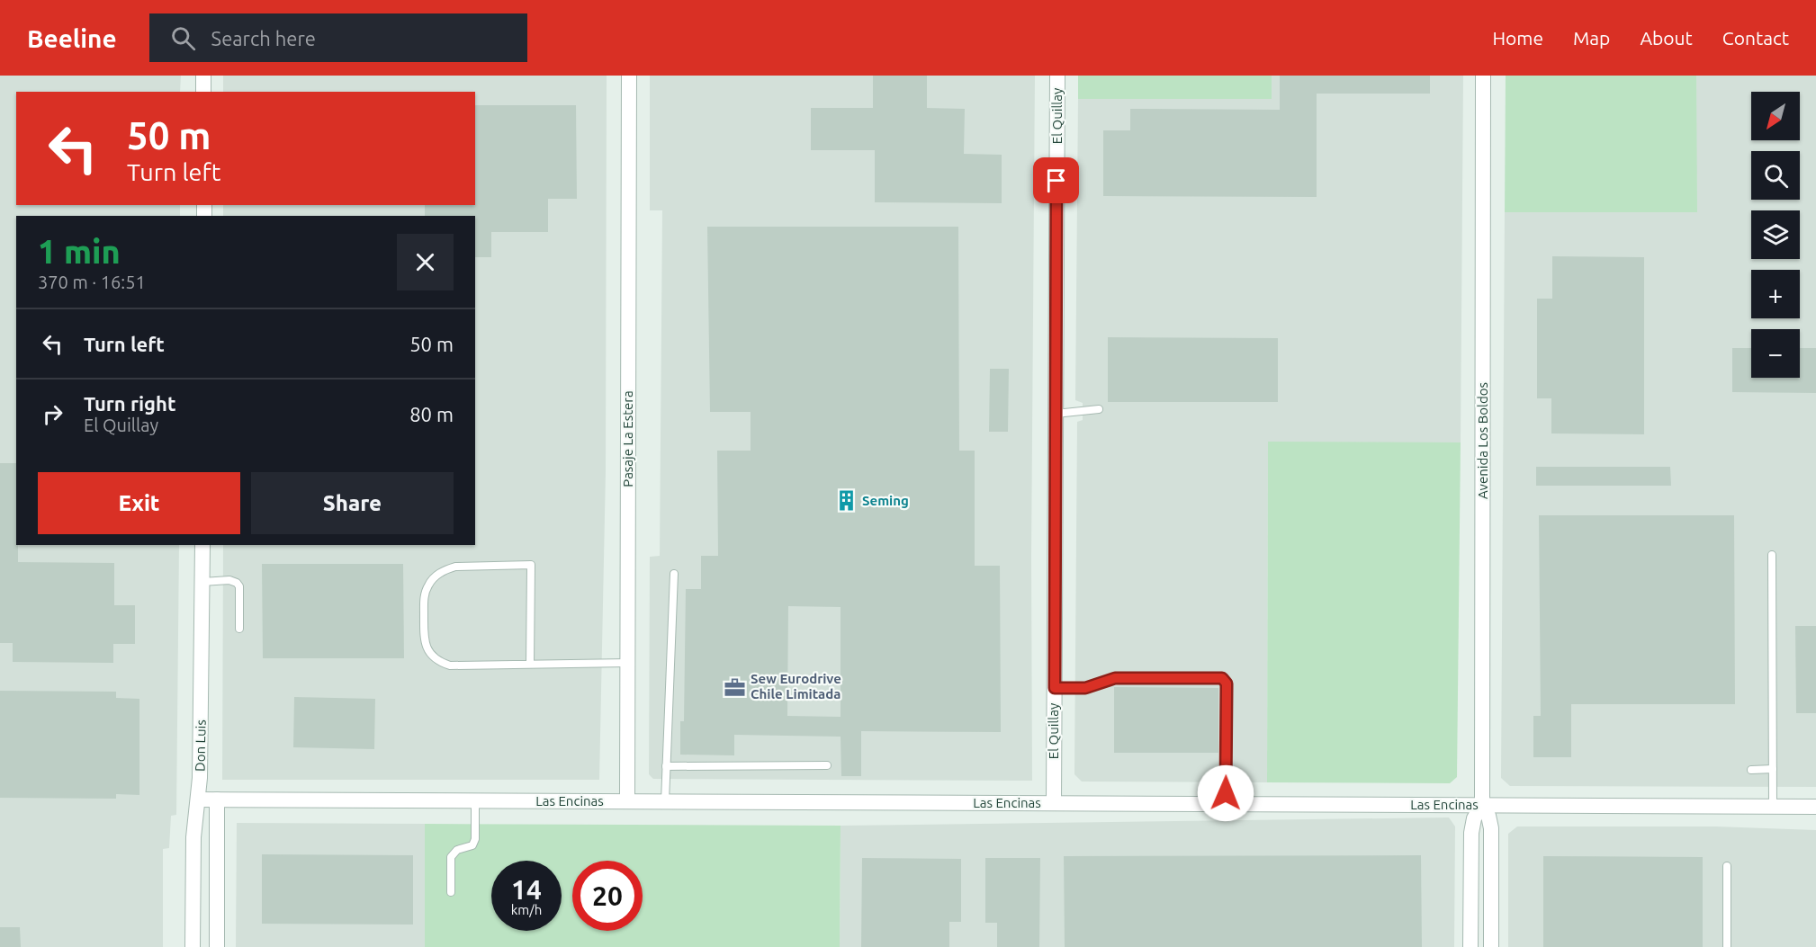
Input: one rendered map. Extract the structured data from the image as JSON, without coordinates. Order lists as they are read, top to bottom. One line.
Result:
{"streets":{"street":["El Quillay","Pasaje La Estera","Avenida Los Boldos","Don Luis","Las Encinas"]},"crossings":[["El Quillay","Las Encinas"],["Pasaje La Estera","Las Encinas"],["Avenida Los Boldos","Las Encinas"],["Don Luis","Las Encinas"]],"places":{"building":["Seming"],"office":["Sew Eurodrive Chile Limitada"]},"north":"bottom left","page":{"header":"Beeline","search":"Search here","nav":["Home","Map","About","Contact"],"map_buttons":["+","−"],"turn":["50 m","Turn left"],"heading":["1 min","370 m · 16:51"],"list":[{"name":"Turn left","value":"50 m"},{"name":"Turn right","note":"El Quillay","value":"80 m"}],"buttons":["Exit","Share"],"speed":"14 km/h","limit":"20"}}
